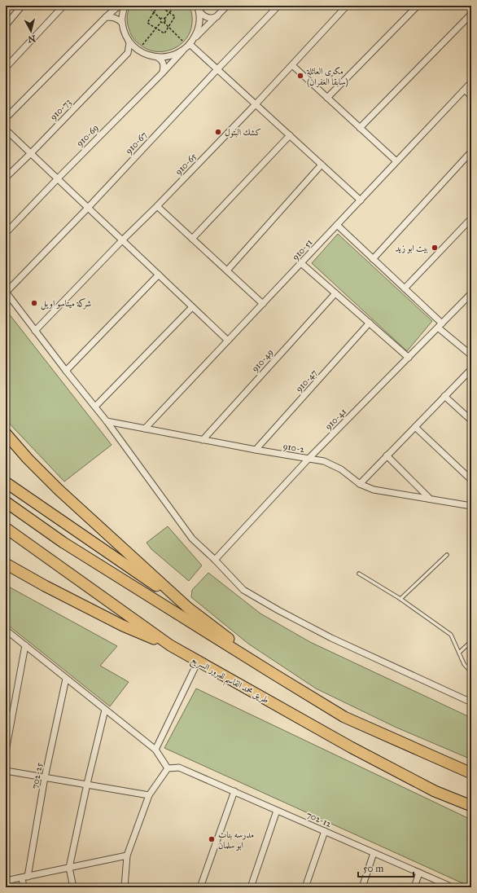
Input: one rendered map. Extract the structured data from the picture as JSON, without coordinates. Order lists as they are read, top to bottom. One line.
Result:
{"streets":{"highway":["طريق محمد القاسم للمرور السريع"],"street":["910-73","910-69","910-67","910-65","910-51","910-49","910-47","910-41","910-2","702-25","702-12"]},"crossings":[["910-51","910-2"],["910-49","910-2"],["910-47","910-2"],["910-41","910-2"]],"places":["مكوى العائلة (سابقاً الغفران)","كشك البتول","بيت ابو زيد","شركة ميتاسو اويل","مدرسه بنات ابو سلمان"],"scale_bar":"50 m","north":"bottom"}
